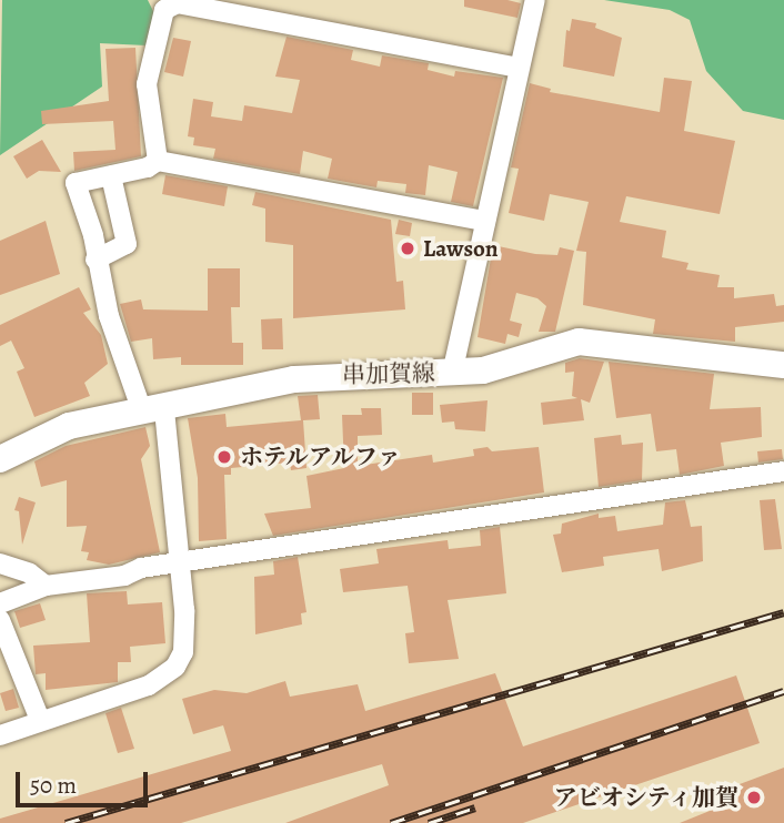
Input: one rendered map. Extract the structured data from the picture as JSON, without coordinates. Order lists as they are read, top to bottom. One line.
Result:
{"streets":{"main road":["串加賀線"]},"places":["Lawson","ホテルアルファ","アビオシティ加賀"],"scale_bar":"50 m"}
